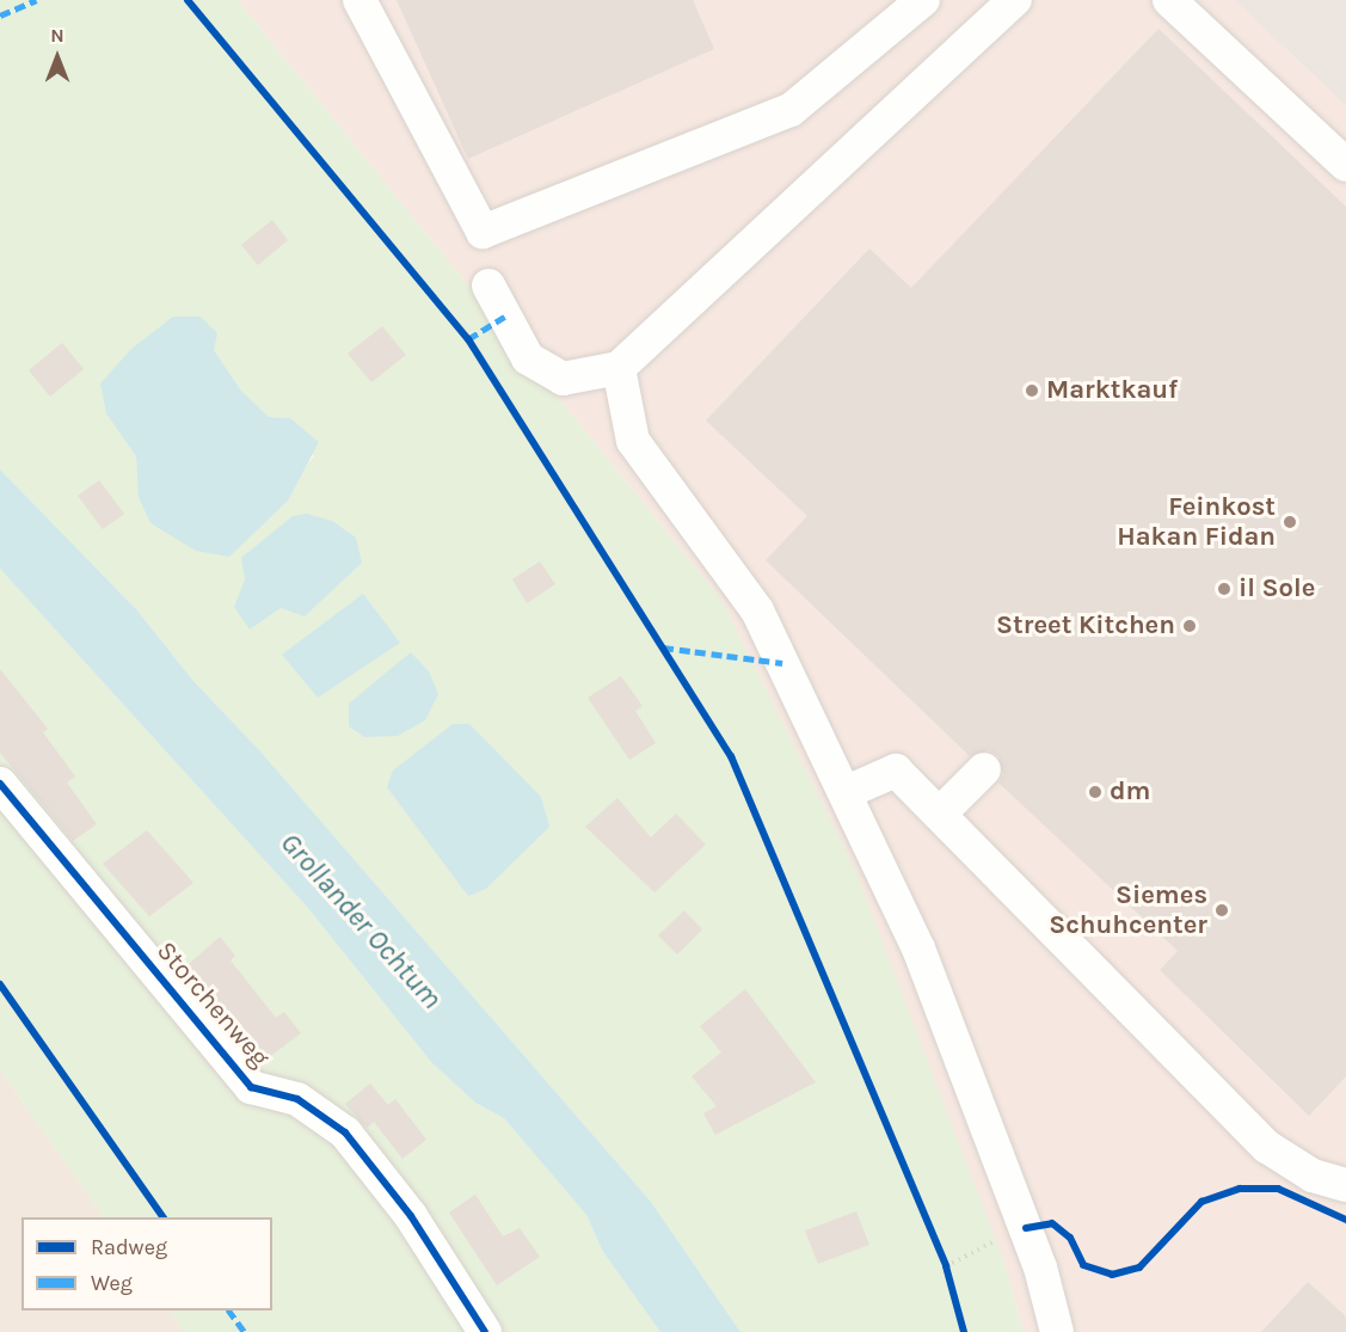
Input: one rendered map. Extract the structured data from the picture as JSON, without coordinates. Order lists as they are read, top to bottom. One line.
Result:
{"streets":{"lane":["Storchenweg"]},"water":["Grollander Ochtum"],"places":["Marktkauf","Feinkost Hakan Fidan","il Sole","Street Kitchen","dm","Siemes Schuhcenter"],"legend":["Radweg","Weg"],"north":"top"}
